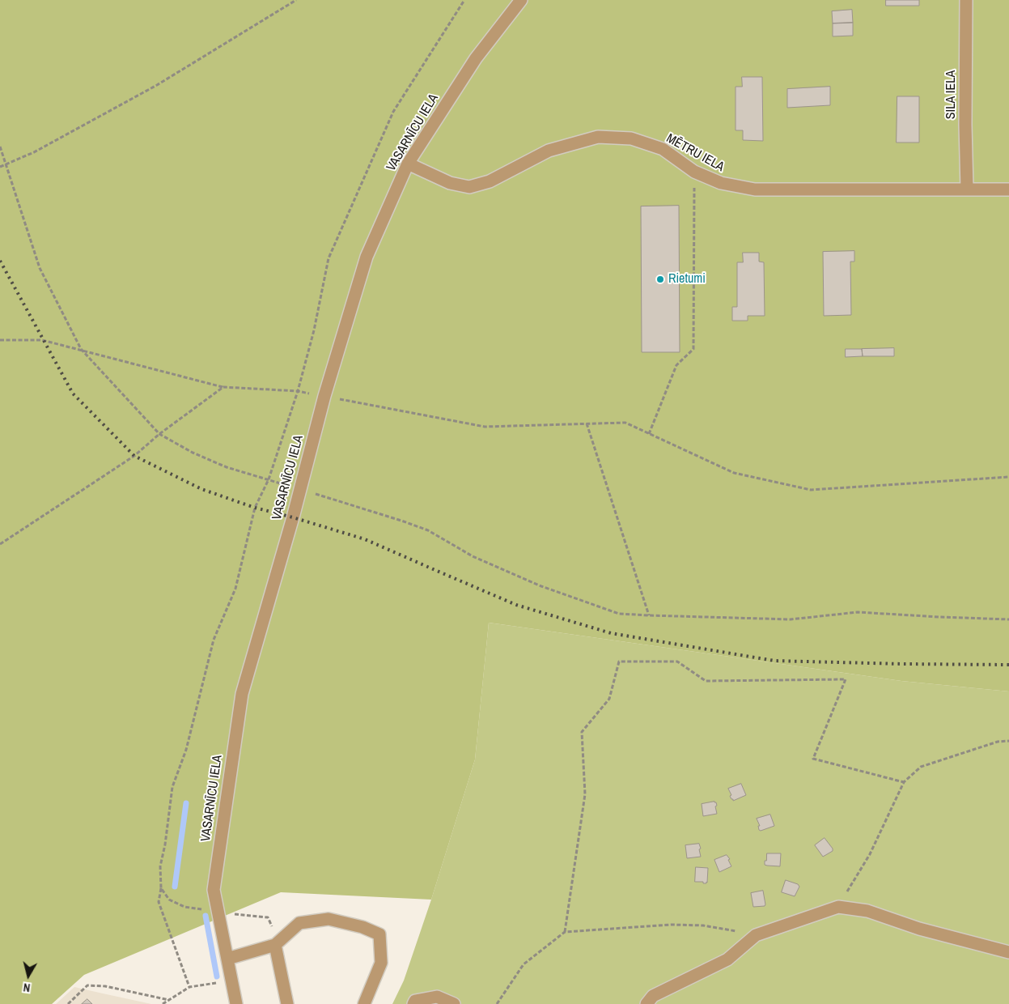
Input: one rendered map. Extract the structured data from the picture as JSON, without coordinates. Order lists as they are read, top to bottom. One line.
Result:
{"streets":{"street":["SILA IELA","VASARNĪCU IELA","MĒTRU IELA"]},"crossings":[["SILA IELA","MĒTRU IELA"],["VASARNĪCU IELA","MĒTRU IELA"]],"places":["Rietumi"],"north":"bottom"}
